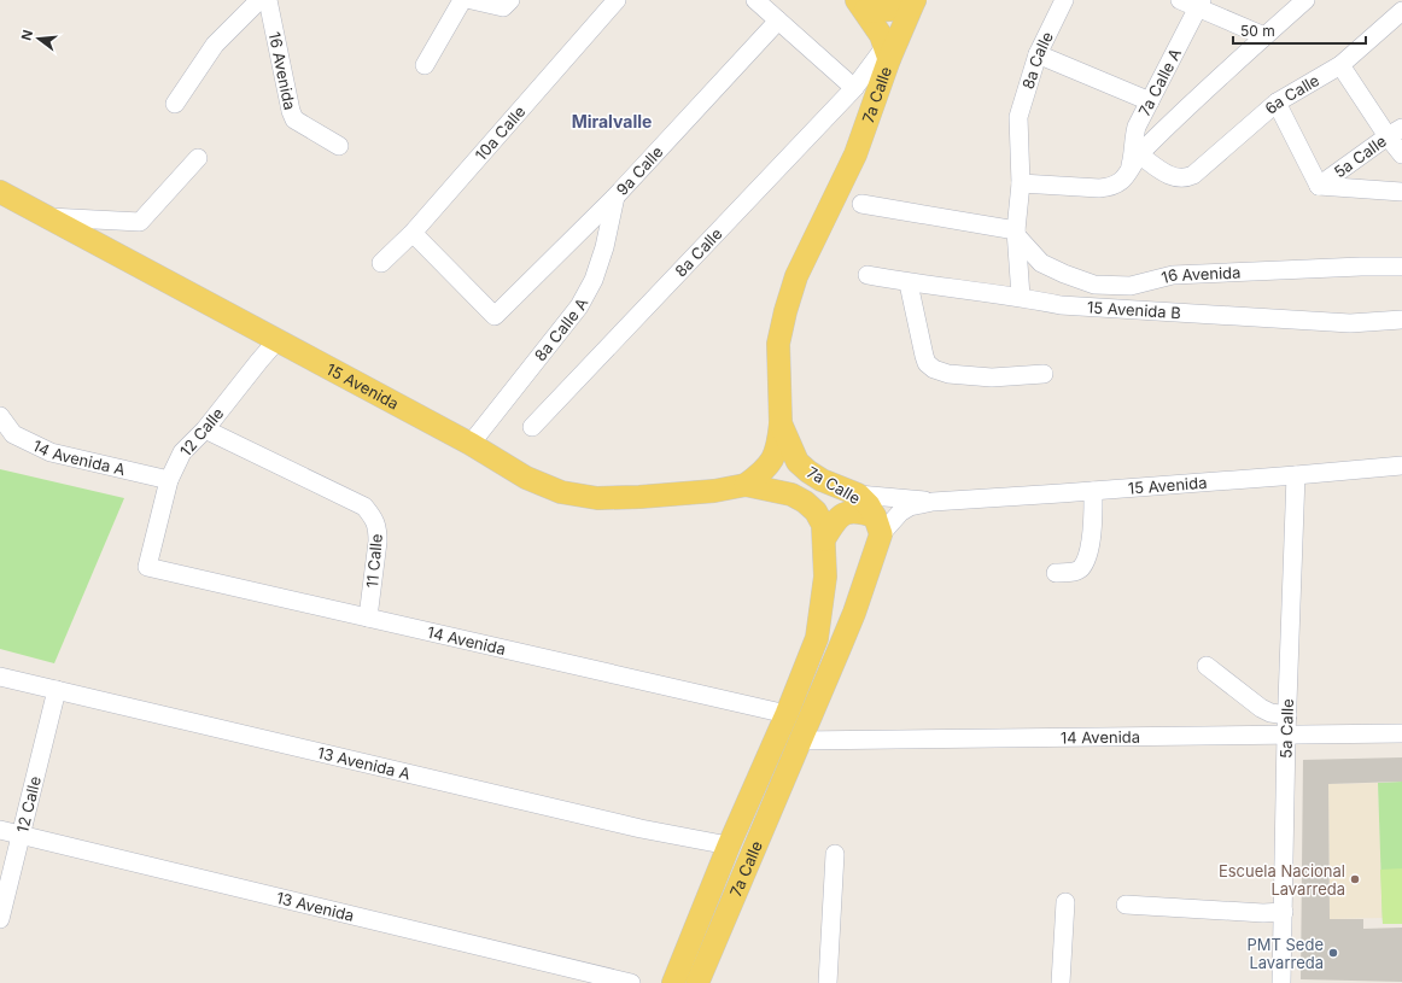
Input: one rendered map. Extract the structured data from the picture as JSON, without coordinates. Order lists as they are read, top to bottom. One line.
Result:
{"streets":{"main road":["7a Calle","15 Avenida"],"street":["8a Calle","16 Avenida","7a Calle A","6a Calle","10a Calle","5a Calle","9a Calle","15 Avenida B","8a Calle A","12 Calle","14 Avenida A","11 Calle","14 Avenida","13 Avenida A","13 Avenida"]},"crossings":[["8a Calle","16 Avenida"],["8a Calle","7a Calle"],["8a Calle","15 Avenida B"],["7a Calle A","6a Calle"],["7a Calle","15 Avenida"],["7a Calle","14 Avenida"],["7a Calle","13 Avenida A"],["10a Calle","9a Calle"],["5a Calle","15 Avenida"],["5a Calle","14 Avenida"],["9a Calle","8a Calle A"],["8a Calle A","15 Avenida"],["15 Avenida","12 Calle"],["12 Calle","14 Avenida A"],["12 Calle","11 Calle"],["12 Calle","14 Avenida"],["12 Calle","13 Avenida A"],["12 Calle","13 Avenida"],["11 Calle","14 Avenida"]],"districts":["Miralvalle"],"places":["Escuela Nacional Lavarreda","PMT Sede Lavarreda"],"scale_bar":"50 m","north":"left"}
